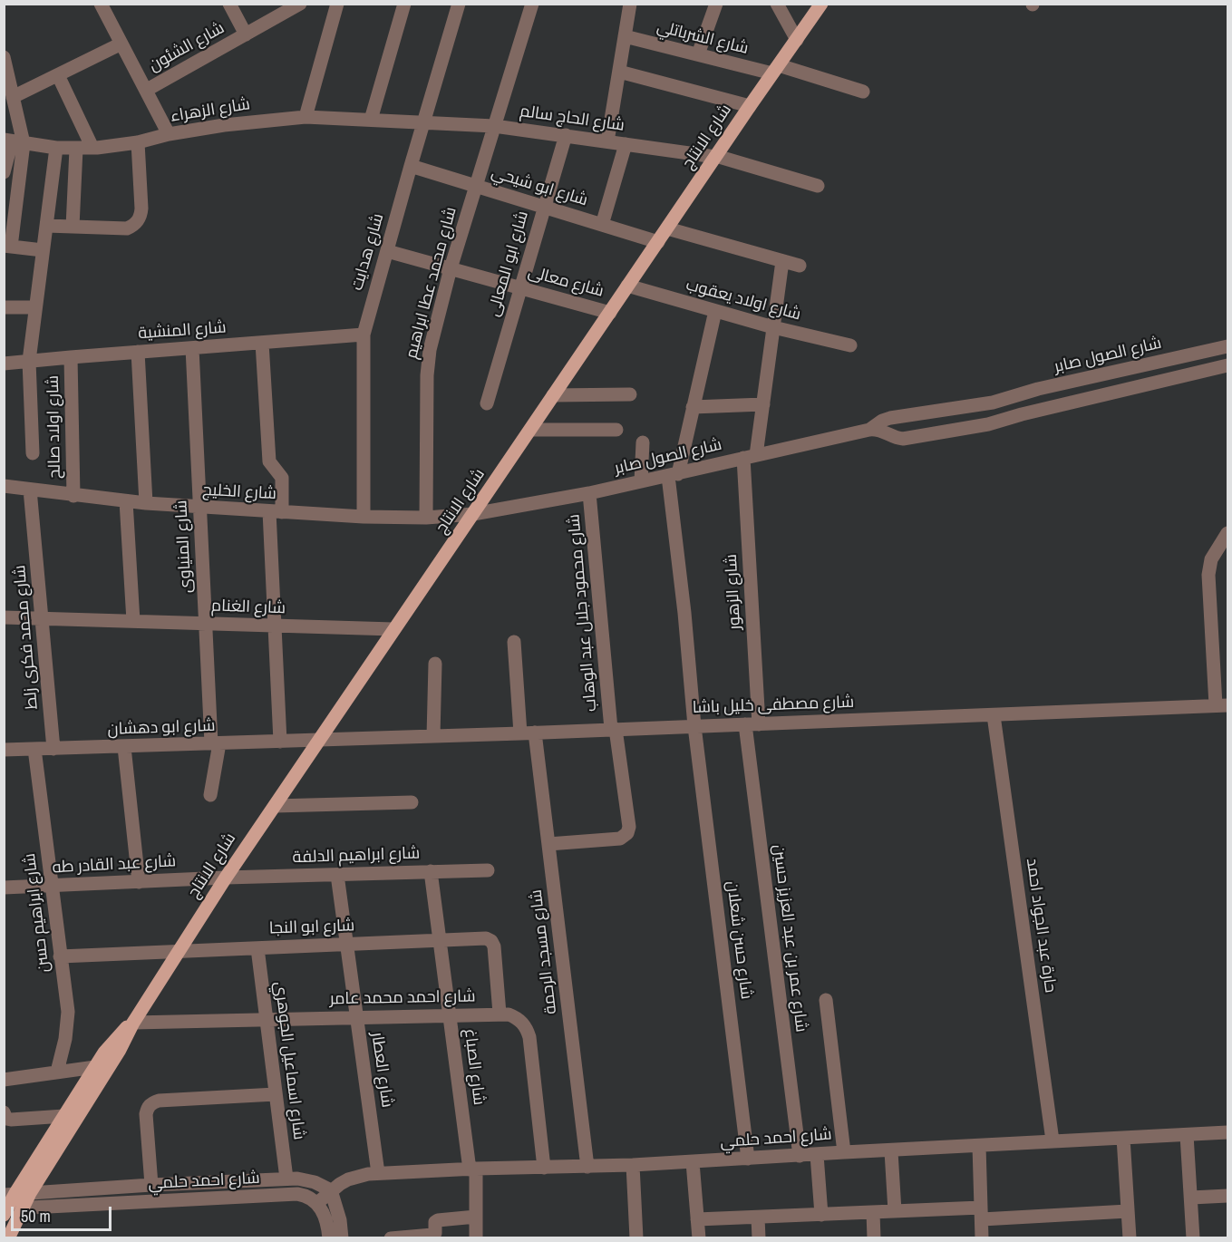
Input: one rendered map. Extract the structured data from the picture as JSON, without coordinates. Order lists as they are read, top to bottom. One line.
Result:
{"streets":{"main road":["شارع الانتاج"],"street":["شارع الشرباتلي","شارع الشئون","شارع الزهراء","شارع الحاج سالم","شارع ابو شيحي","شارع هدايت","شارع ابو المعالى","شارع معالى","شارع محمد عطا ابراهيم","شارع اولاد يعقوب","شارع المنشية","شارع الصول صابر","شارع اولاد صالح","شارع الخليج","شارع المنياوى","شارع الزهور","شارع الغنام","شارع محمود جلال عبد الوهاب","شارع محمد فكرى زلط","شارع مصطفى خليل باشا","شارع ابو دهشان","شارع ابراهيم الدلفة","شارع عبد القادر طه","شارع ابراهيم حسن","حارة عبد الجواد احمد","شارع ابو النجا","شارع عمر بن عبد العزيز حسين","شارع حسن شعلان","شارع مسجد الرحمة","شارع احمد محمد عامر","شارع اسماعيل الجوهري","شارع الصباغ","شارع العطار","شارع احمد حلمي"]},"crossings":[["شارع الشرباتلي","شارع الانتاج"],["شارع الزهراء","شارع الحاج سالم"],["شارع الزهراء","شارع هدايت"],["شارع الحاج سالم","شارع الانتاج"],["شارع الحاج سالم","شارع هدايت"],["شارع الحاج سالم","شارع ابو المعالى"],["شارع الحاج سالم","شارع محمد عطا ابراهيم"],["شارع الانتاج","شارع ابو شيحي"],["شارع الانتاج","شارع معالى"],["شارع الانتاج","شارع اولاد يعقوب"],["شارع الانتاج","شارع الصول صابر"],["شارع الانتاج","شارع الخليج"],["شارع الانتاج","شارع الغنام"],["شارع الانتاج","شارع مصطفى خليل باشا"],["شارع الانتاج","شارع ابو دهشان"],["شارع الانتاج","شارع ابراهيم الدلفة"],["شارع الانتاج","شارع عبد القادر طه"],["شارع الانتاج","شارع ابو النجا"],["شارع الانتاج","شارع احمد محمد عامر"],["شارع الانتاج","شارع احمد حلمي"],["شارع ابو شيحي","شارع هدايت"],["شارع ابو شيحي","شارع ابو المعالى"],["شارع ابو شيحي","شارع محمد عطا ابراهيم"],["شارع هدايت","شارع معالى"],["شارع هدايت","شارع المنشية"],["شارع هدايت","شارع الخليج"],["شارع ابو المعالى","شارع معالى"],["شارع معالى","شارع محمد عطا ابراهيم"],["شارع محمد عطا ابراهيم","شارع الخليج"],["شارع اولاد يعقوب","شارع الزهور"],["شارع اولاد يعقوب","شارع حسن شعلان"],["شارع المنشية","شارع اولاد صالح"],["شارع المنشية","شارع المنياوى"],["شارع الصول صابر","شارع الخليج"],["شارع الصول صابر","شارع الزهور"],["شارع الصول صابر","شارع محمود جلال عبد الوهاب"],["شارع الصول صابر","شارع حسن شعلان"],["شارع اولاد صالح","شارع الخليج"],["شارع الخليج","شارع المنياوى"],["شارع الخليج","شارع محمد فكرى زلط"],["شارع المنياوى","شارع الغنام"],["شارع المنياوى","شارع ابو دهشان"],["شارع الزهور","شارع مصطفى خليل باشا"],["شارع الزهور","شارع عمر بن عبد العزيز حسين"],["شارع الغنام","شارع محمد فكرى زلط"],["شارع محمود جلال عبد الوهاب","شارع مصطفى خليل باشا"],["شارع محمود جلال عبد الوهاب","شارع مسجد الرحمة"],["شارع محمد فكرى زلط","شارع ابو دهشان"],["شارع مصطفى خليل باشا","شارع ابو دهشان"],["شارع مصطفى خليل باشا","حارة عبد الجواد احمد"],["شارع مصطفى خليل باشا","شارع عمر بن عبد العزيز حسين"],["شارع مصطفى خليل باشا","شارع حسن شعلان"],["شارع مصطفى خليل باشا","شارع مسجد الرحمة"],["شارع ابو دهشان","شارع ابراهيم حسن"],["شارع ابراهيم الدلفة","شارع عبد القادر طه"],["شارع ابراهيم الدلفة","شارع الصباغ"],["شارع ابراهيم الدلفة","شارع العطار"],["شارع عبد القادر طه","شارع ابراهيم حسن"],["شارع ابراهيم حسن","شارع ابو النجا"],["حارة عبد الجواد احمد","شارع احمد حلمي"],["شارع ابو النجا","شارع احمد محمد عامر"],["شارع ابو النجا","شارع اسماعيل الجوهري"],["شارع ابو النجا","شارع الصباغ"],["شارع ابو النجا","شارع العطار"],["شارع عمر بن عبد العزيز حسين","شارع احمد حلمي"],["شارع حسن شعلان","شارع احمد حلمي"],["شارع مسجد الرحمة","شارع احمد حلمي"],["شارع احمد محمد عامر","شارع اسماعيل الجوهري"],["شارع احمد محمد عامر","شارع الصباغ"],["شارع احمد محمد عامر","شارع العطار"],["شارع احمد محمد عامر","شارع احمد حلمي"],["شارع اسماعيل الجوهري","شارع احمد حلمي"],["شارع الصباغ","شارع احمد حلمي"],["شارع العطار","شارع احمد حلمي"]],"scale_bar":"50 m"}
